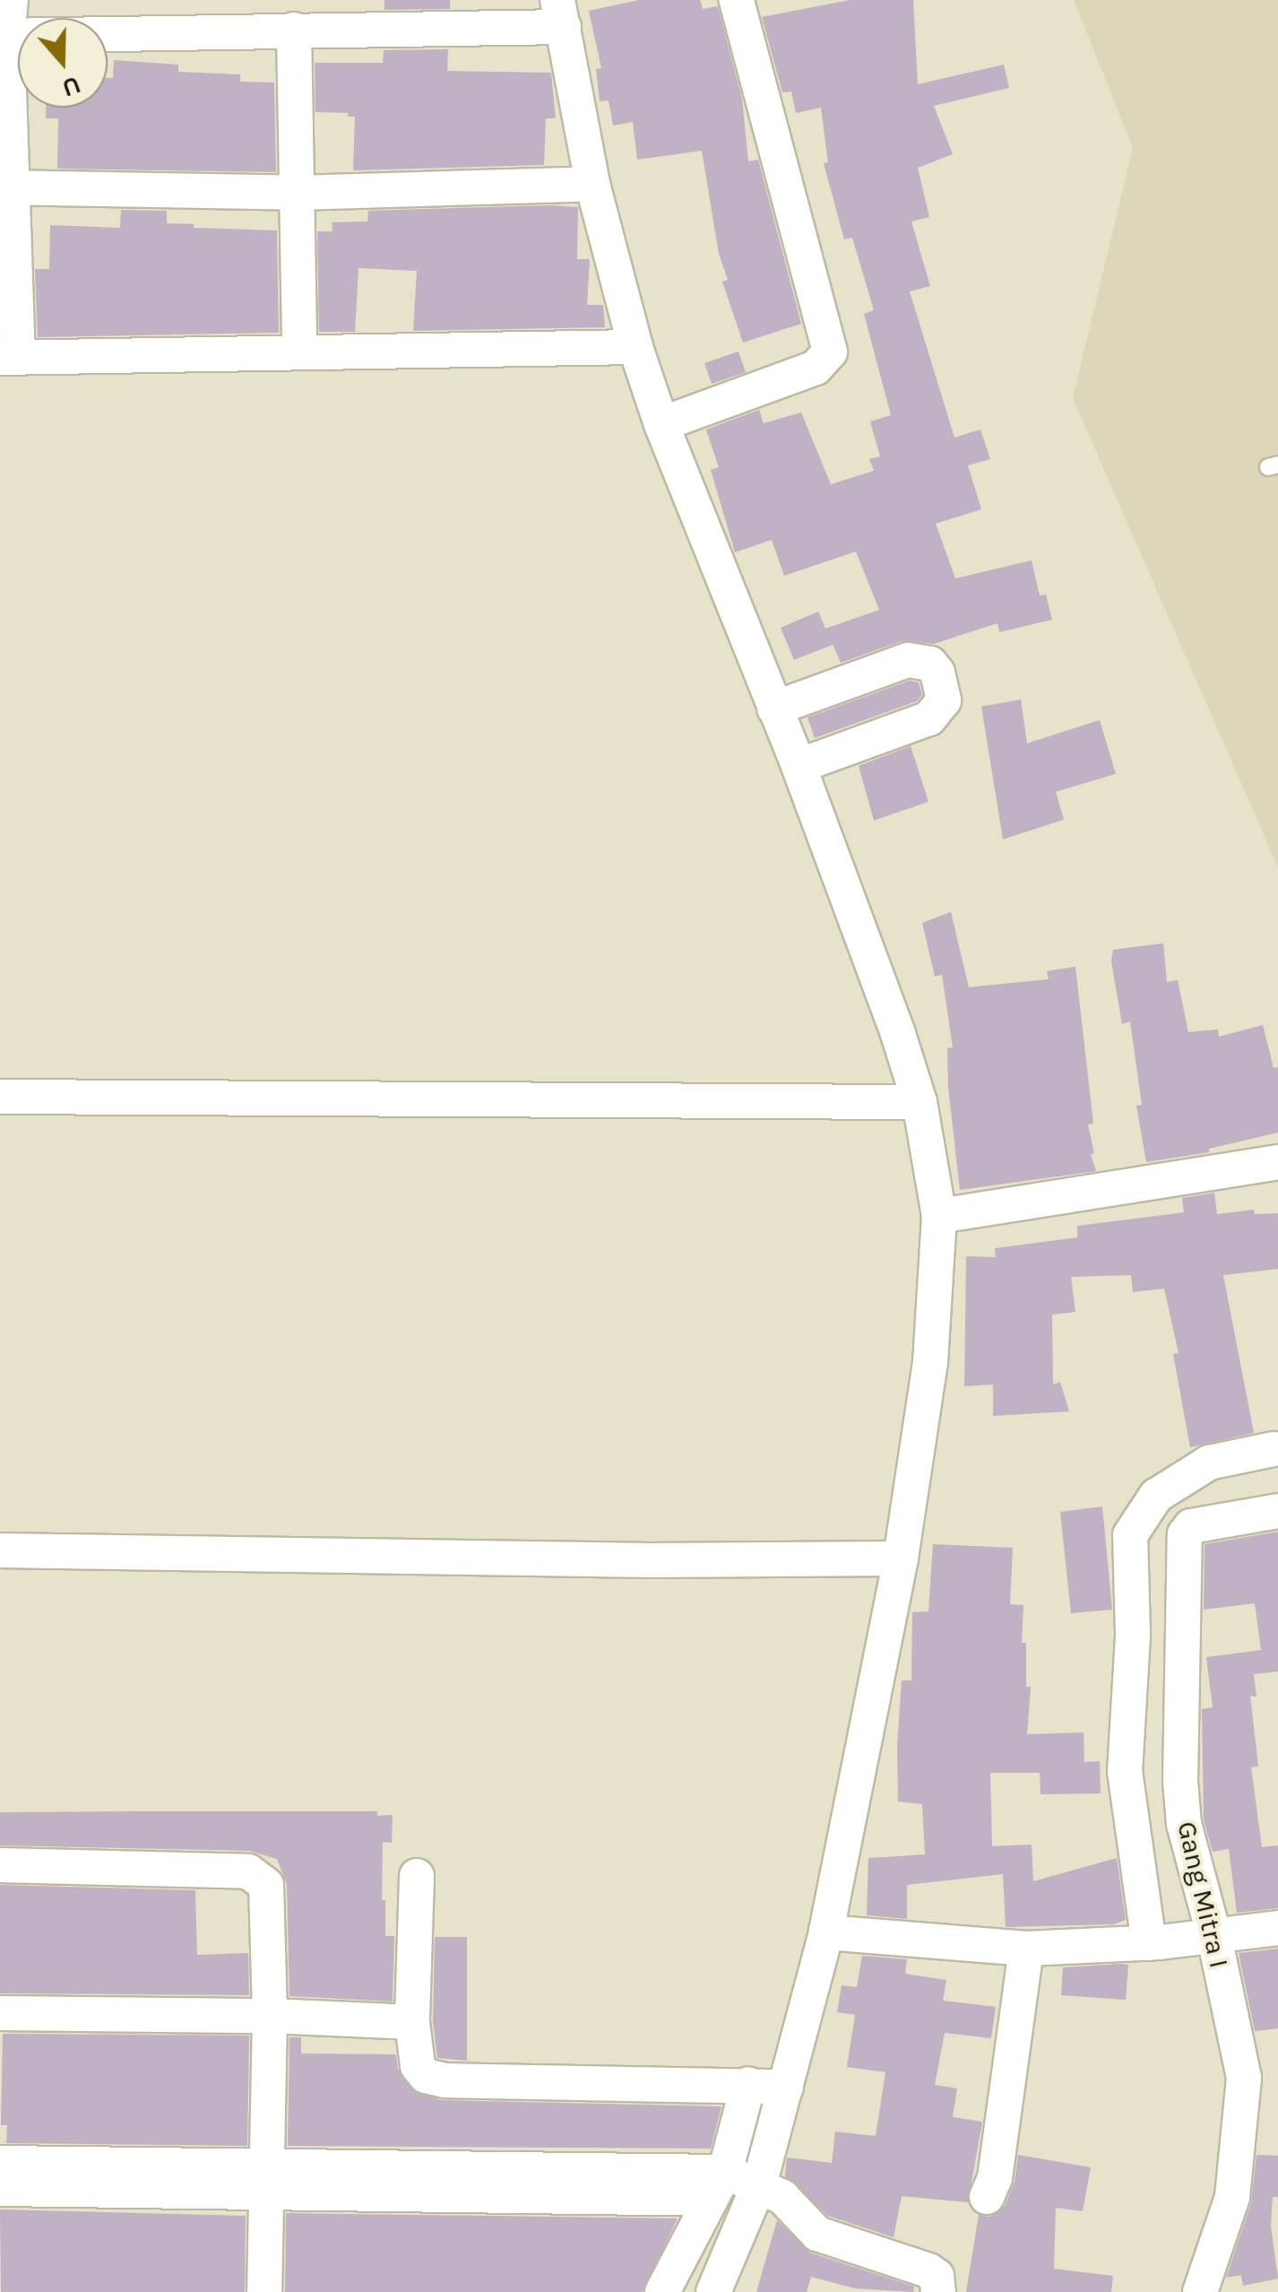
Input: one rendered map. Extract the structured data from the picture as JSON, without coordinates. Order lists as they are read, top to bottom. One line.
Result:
{"streets":{"street":["Gang Mitra I"]},"north":"bottom"}
